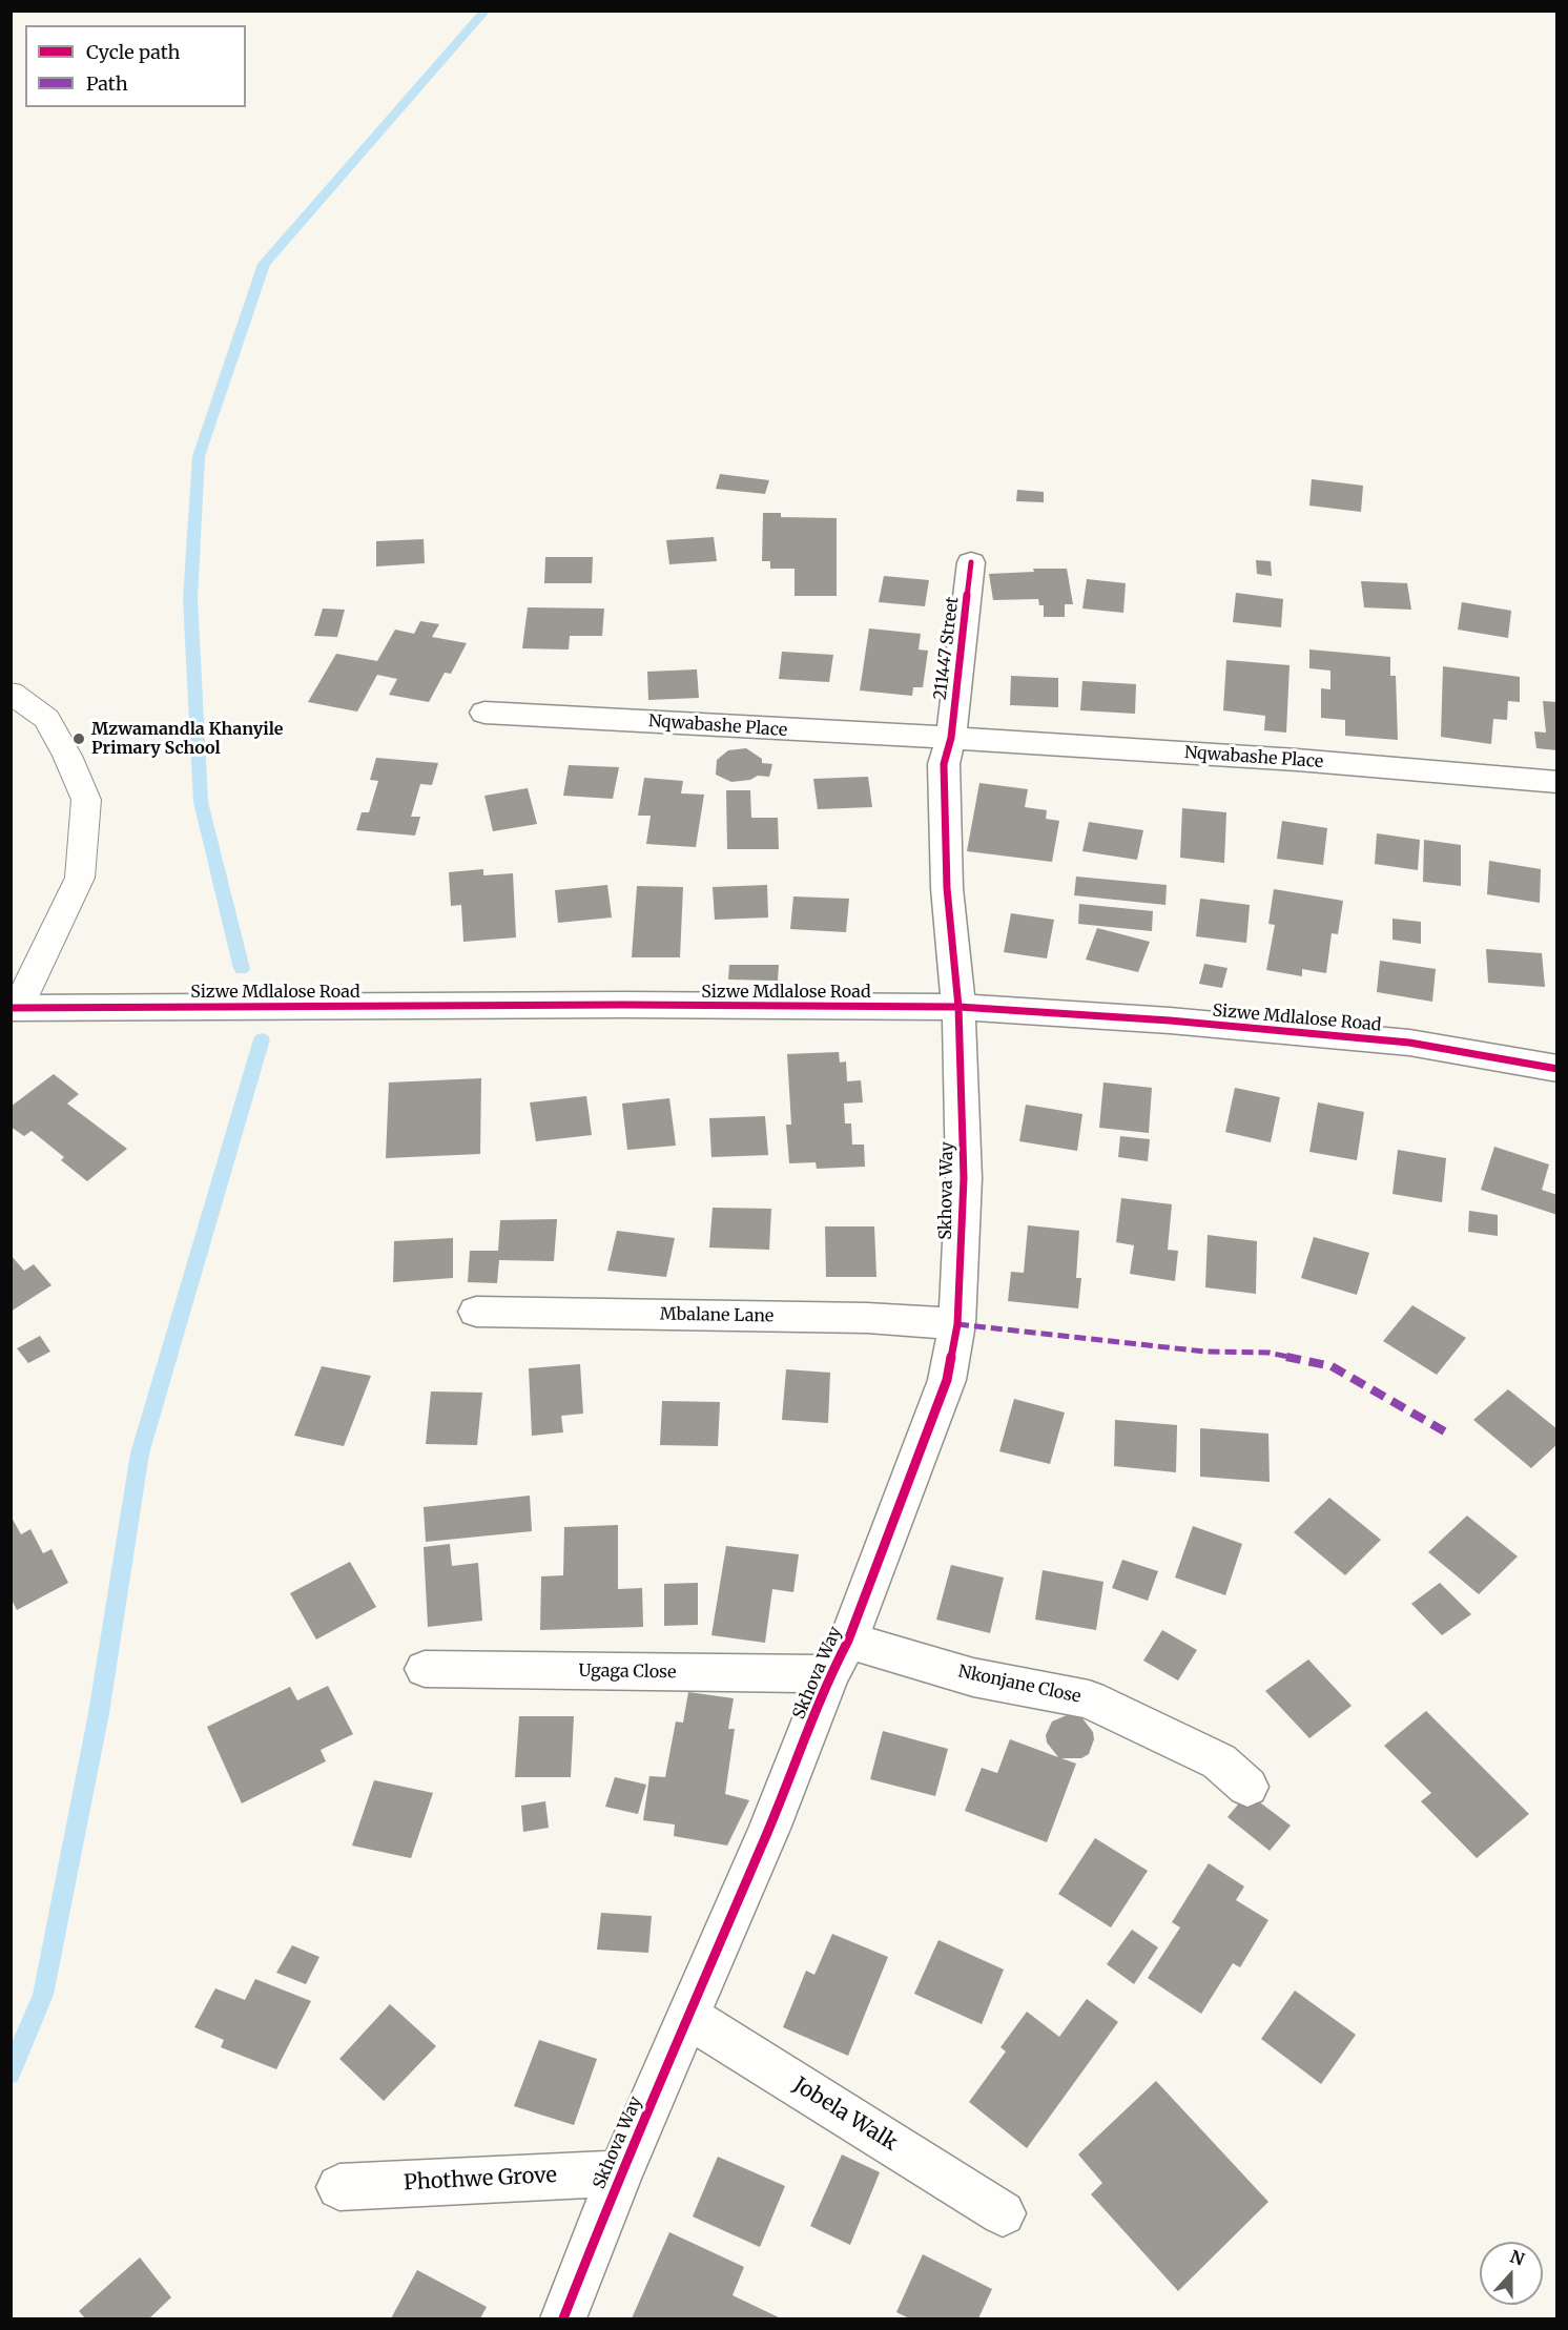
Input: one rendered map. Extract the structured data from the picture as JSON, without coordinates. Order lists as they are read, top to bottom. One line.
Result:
{"streets":{"street":["211447 Street","Nqwabashe Place","Sizwe Mdlalose Road","Skhova Way","Mbalane Lane","Ugaga Close","Nkonjane Close","Jobela Walk","Phothwe Grove"]},"crossings":[["211447 Street","Nqwabashe Place"],["Sizwe Mdlalose Road","Skhova Way"],["Skhova Way","Mbalane Lane"],["Skhova Way","Ugaga Close"],["Skhova Way","Nkonjane Close"],["Skhova Way","Jobela Walk"],["Skhova Way","Phothwe Grove"],["Ugaga Close","Nkonjane Close"]],"places":["Mzwamandla Khanyile Primary School"],"legend":["Cycle path","Path"],"north":"top"}
